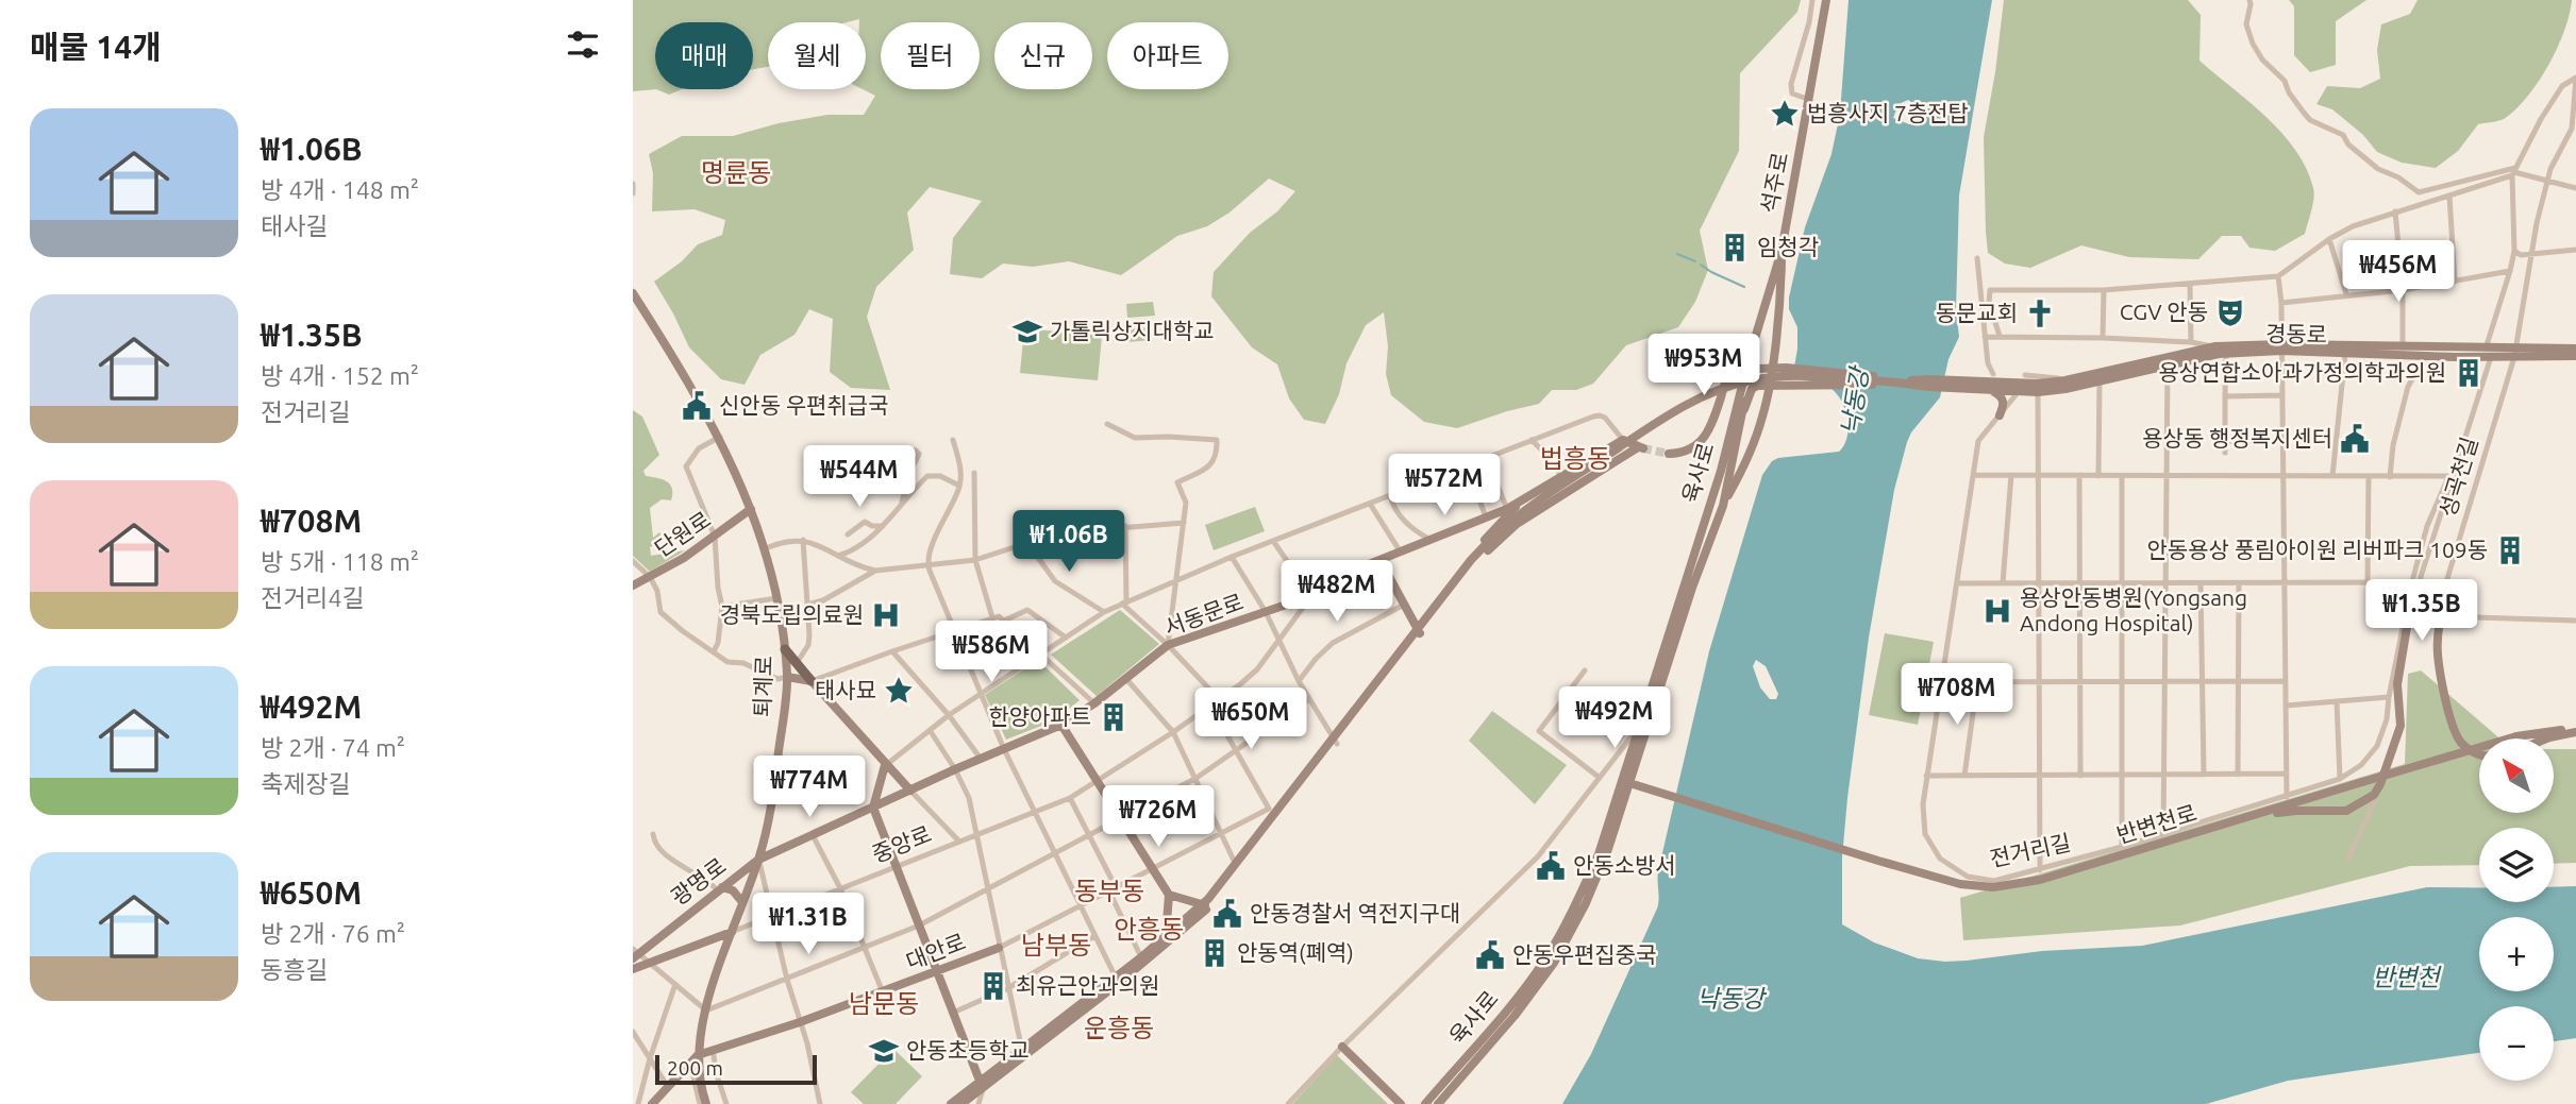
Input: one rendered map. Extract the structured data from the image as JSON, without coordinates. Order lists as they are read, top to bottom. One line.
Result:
{"streets":{"street":["석주로","경동로","육사로","성곡천길","단원로","서동문로","퇴계로","반변천로","중앙로","전거리길","광명로","대안로"]},"crossings":[["석주로","육사로"],["경동로","성곡천길"],["경동로","전거리길"],["육사로","반변천로"],["단원로","퇴계로"],["서동문로","중앙로"],["서동문로","광명로"],["퇴계로","중앙로"],["퇴계로","광명로"],["퇴계로","대안로"],["반변천로","전거리길"]],"districts":["명륜동","법흥동","동부동","안흥동","남부동","남문동","운흥동"],"water":["낙동강","반변천"],"places":{"place":["법흥사지 7층전탑","태사묘"],"building":["임청각","용상연합소아과가정의학과의원","안동용상 풍림아이원 리버파크 109동","한양아파트","안동역(폐역)","최유근안과의원"],"theatre":["CGV 안동"],"church":["동문교회"],"school or university":["가톨릭상지대학교","안동초등학교"],"public building":["신안동 우편취급국","용상동 행정복지센터","안동소방서","안동경찰서 역전지구대","안동우편집중국"],"hospital":["용상안동병원(Yongsang Andong Hospital)","경북도립의료원"]},"scale_bar":"200 m","north":"top left","page":{"heading":"매물 14개","chip":["매매","월세","필터","신규","아파트"],"list":[{"name":"₩1.06B","note":"방 4개 · 148 m² · 태사길"},{"name":"₩1.35B","note":"방 4개 · 152 m² · 전거리길"},{"name":"₩708M","note":"방 5개 · 118 m² · 전거리4길"},{"name":"₩492M","note":"방 2개 · 74 m² · 축제장길"},{"name":"₩650M","note":"방 2개 · 76 m² · 동흥길"}],"price":["₩456M","₩953M","₩544M","₩572M","₩1.06B","₩482M","₩1.35B","₩586M","₩708M","₩492M","₩650M","₩774M","₩726M","₩1.31B"],"map_buttons":["+","−"],"scale":"200 m"}}
